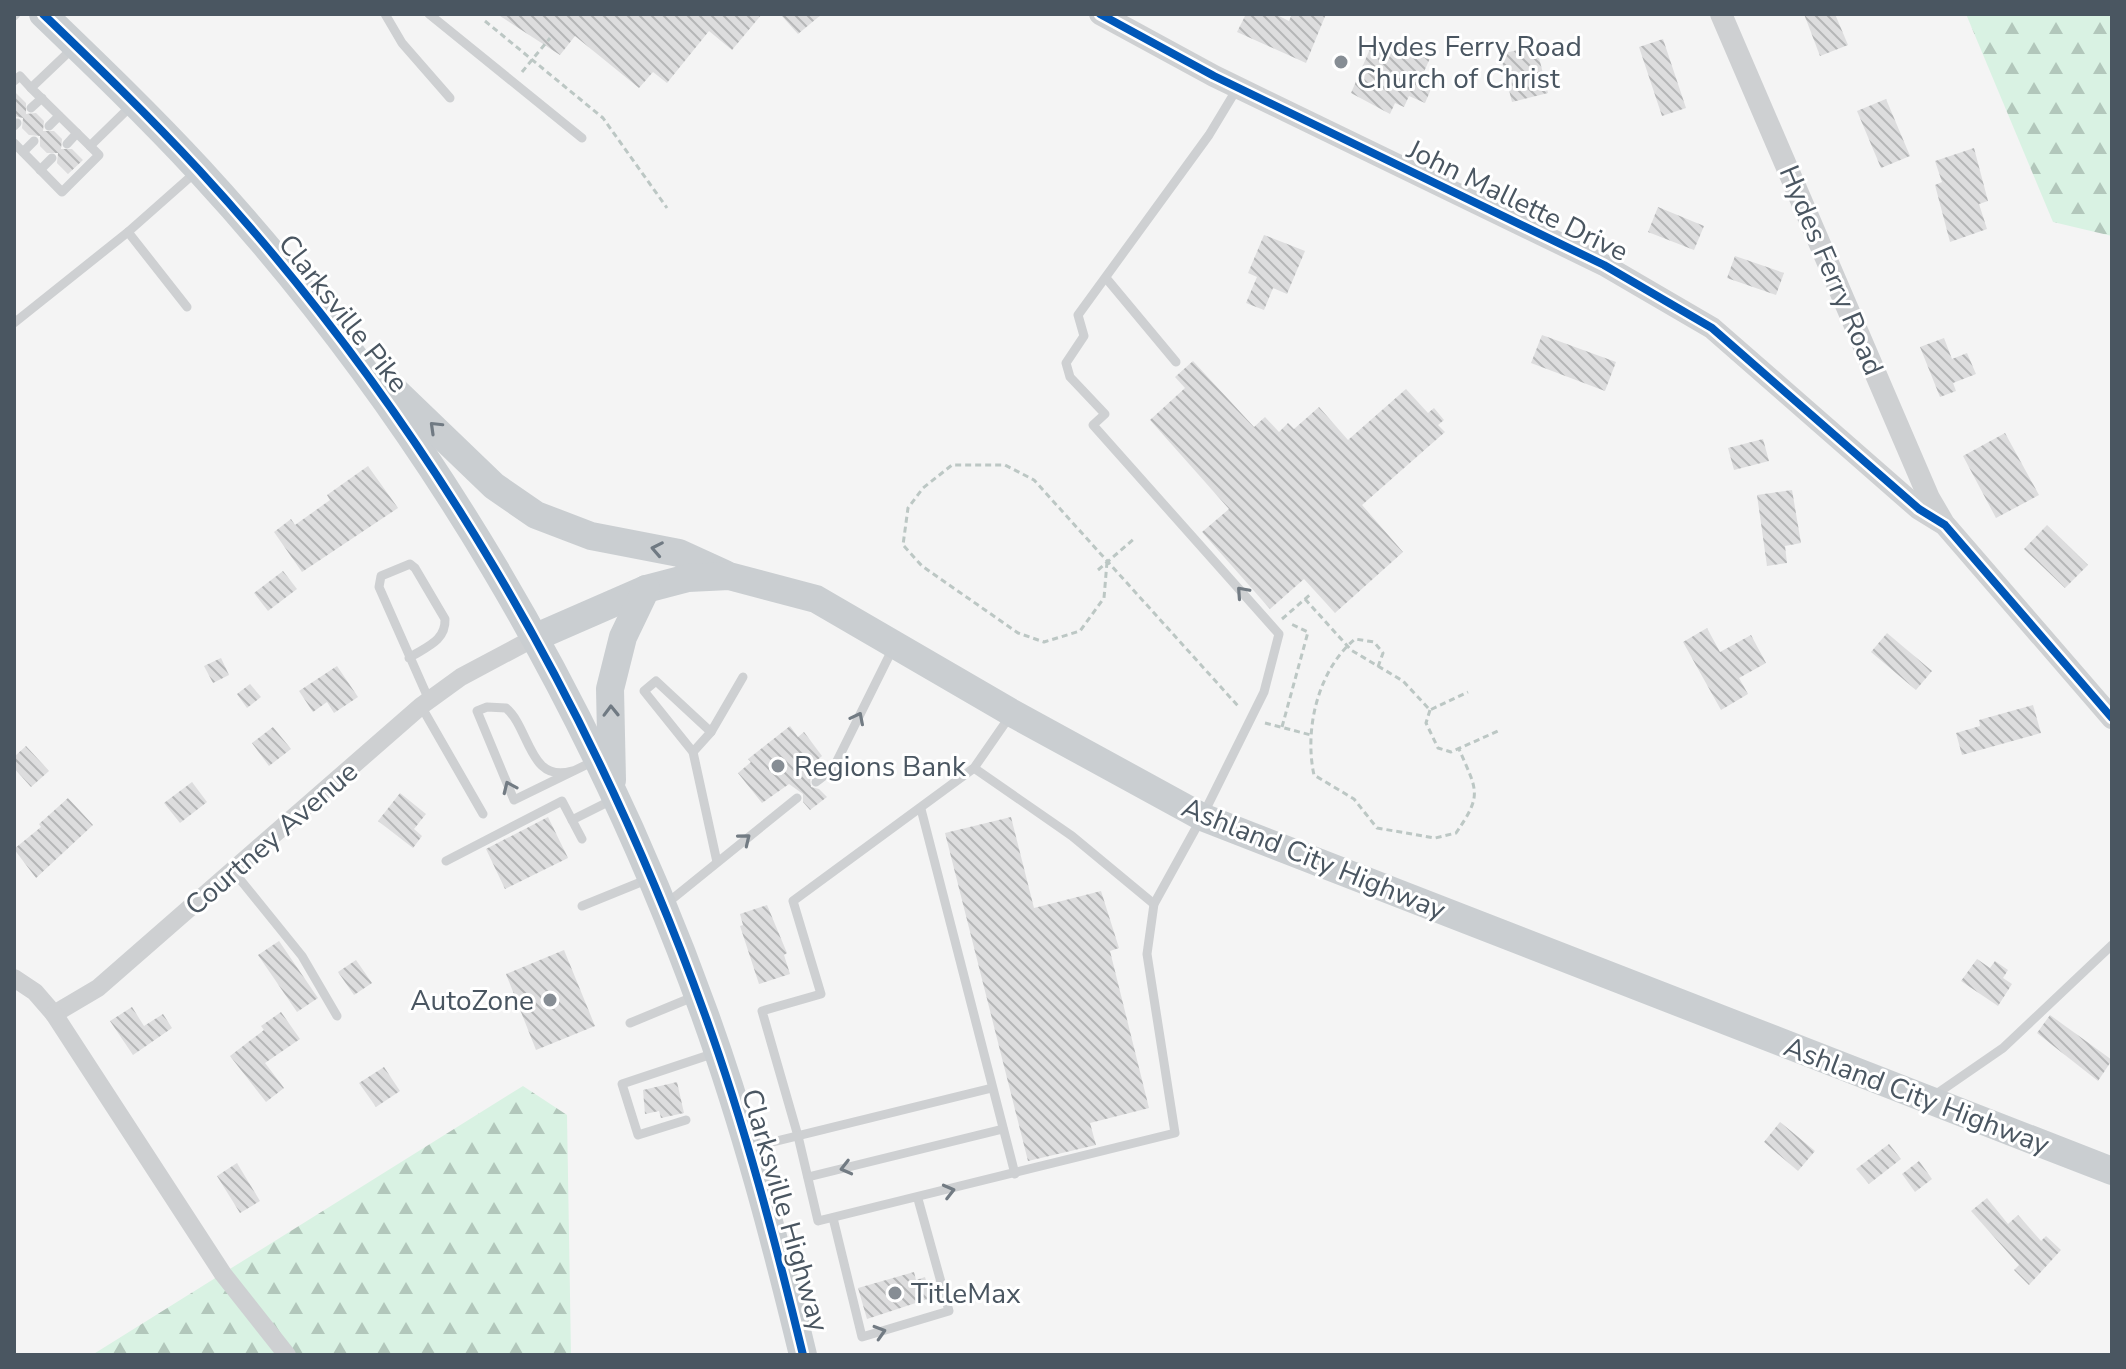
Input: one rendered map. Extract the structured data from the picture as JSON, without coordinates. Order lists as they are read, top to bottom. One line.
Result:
{"streets":{"main road":["Clarksville Pike","Ashland City Highway","Clarksville Highway"],"street":["John Mallette Drive","Hydes Ferry Road","Courtney Avenue"]},"crossings":[["John Mallette Drive","Hydes Ferry Road"],["Clarksville Pike","Courtney Avenue"],["Clarksville Pike","Ashland City Highway"],["Clarksville Pike","Clarksville Highway"],["Courtney Avenue","Ashland City Highway"],["Courtney Avenue","Clarksville Highway"],["Ashland City Highway","Clarksville Highway"]],"places":["Hydes Ferry Road Church of Christ","Regions Bank","AutoZone","TitleMax"]}
